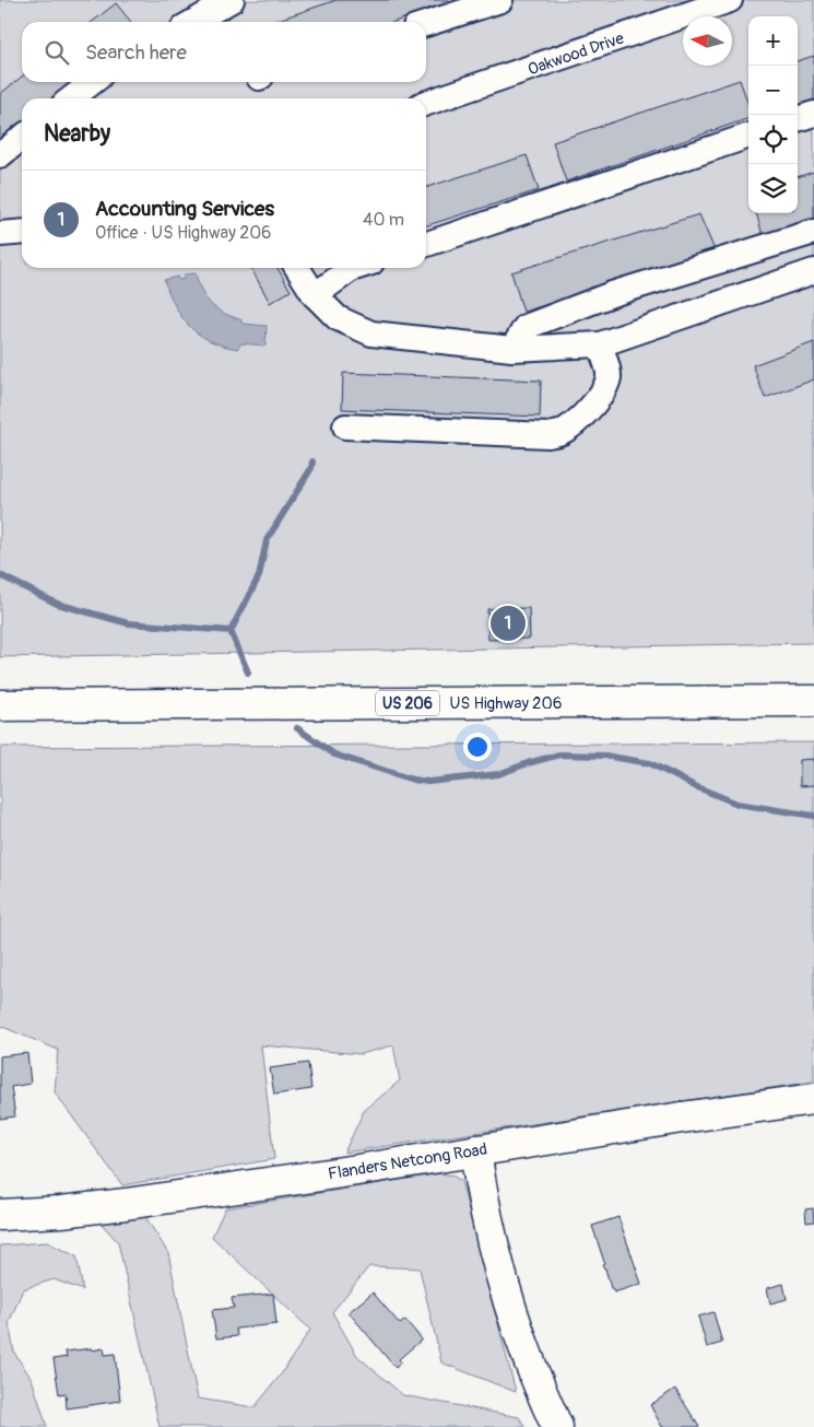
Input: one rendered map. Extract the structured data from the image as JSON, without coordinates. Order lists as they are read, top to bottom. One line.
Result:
{"streets":{"main road":["US 206","US Highway 206","Flanders Netcong Road"],"street":["Oakwood Drive"]},"north":"left","page":{"map_buttons":["+","−"],"search":"Search here","heading":"Nearby","list":[{"mark":"1","name":"Accounting Services","note":"Office · US Highway 206","value":"40 m"}],"pins":"1"}}
